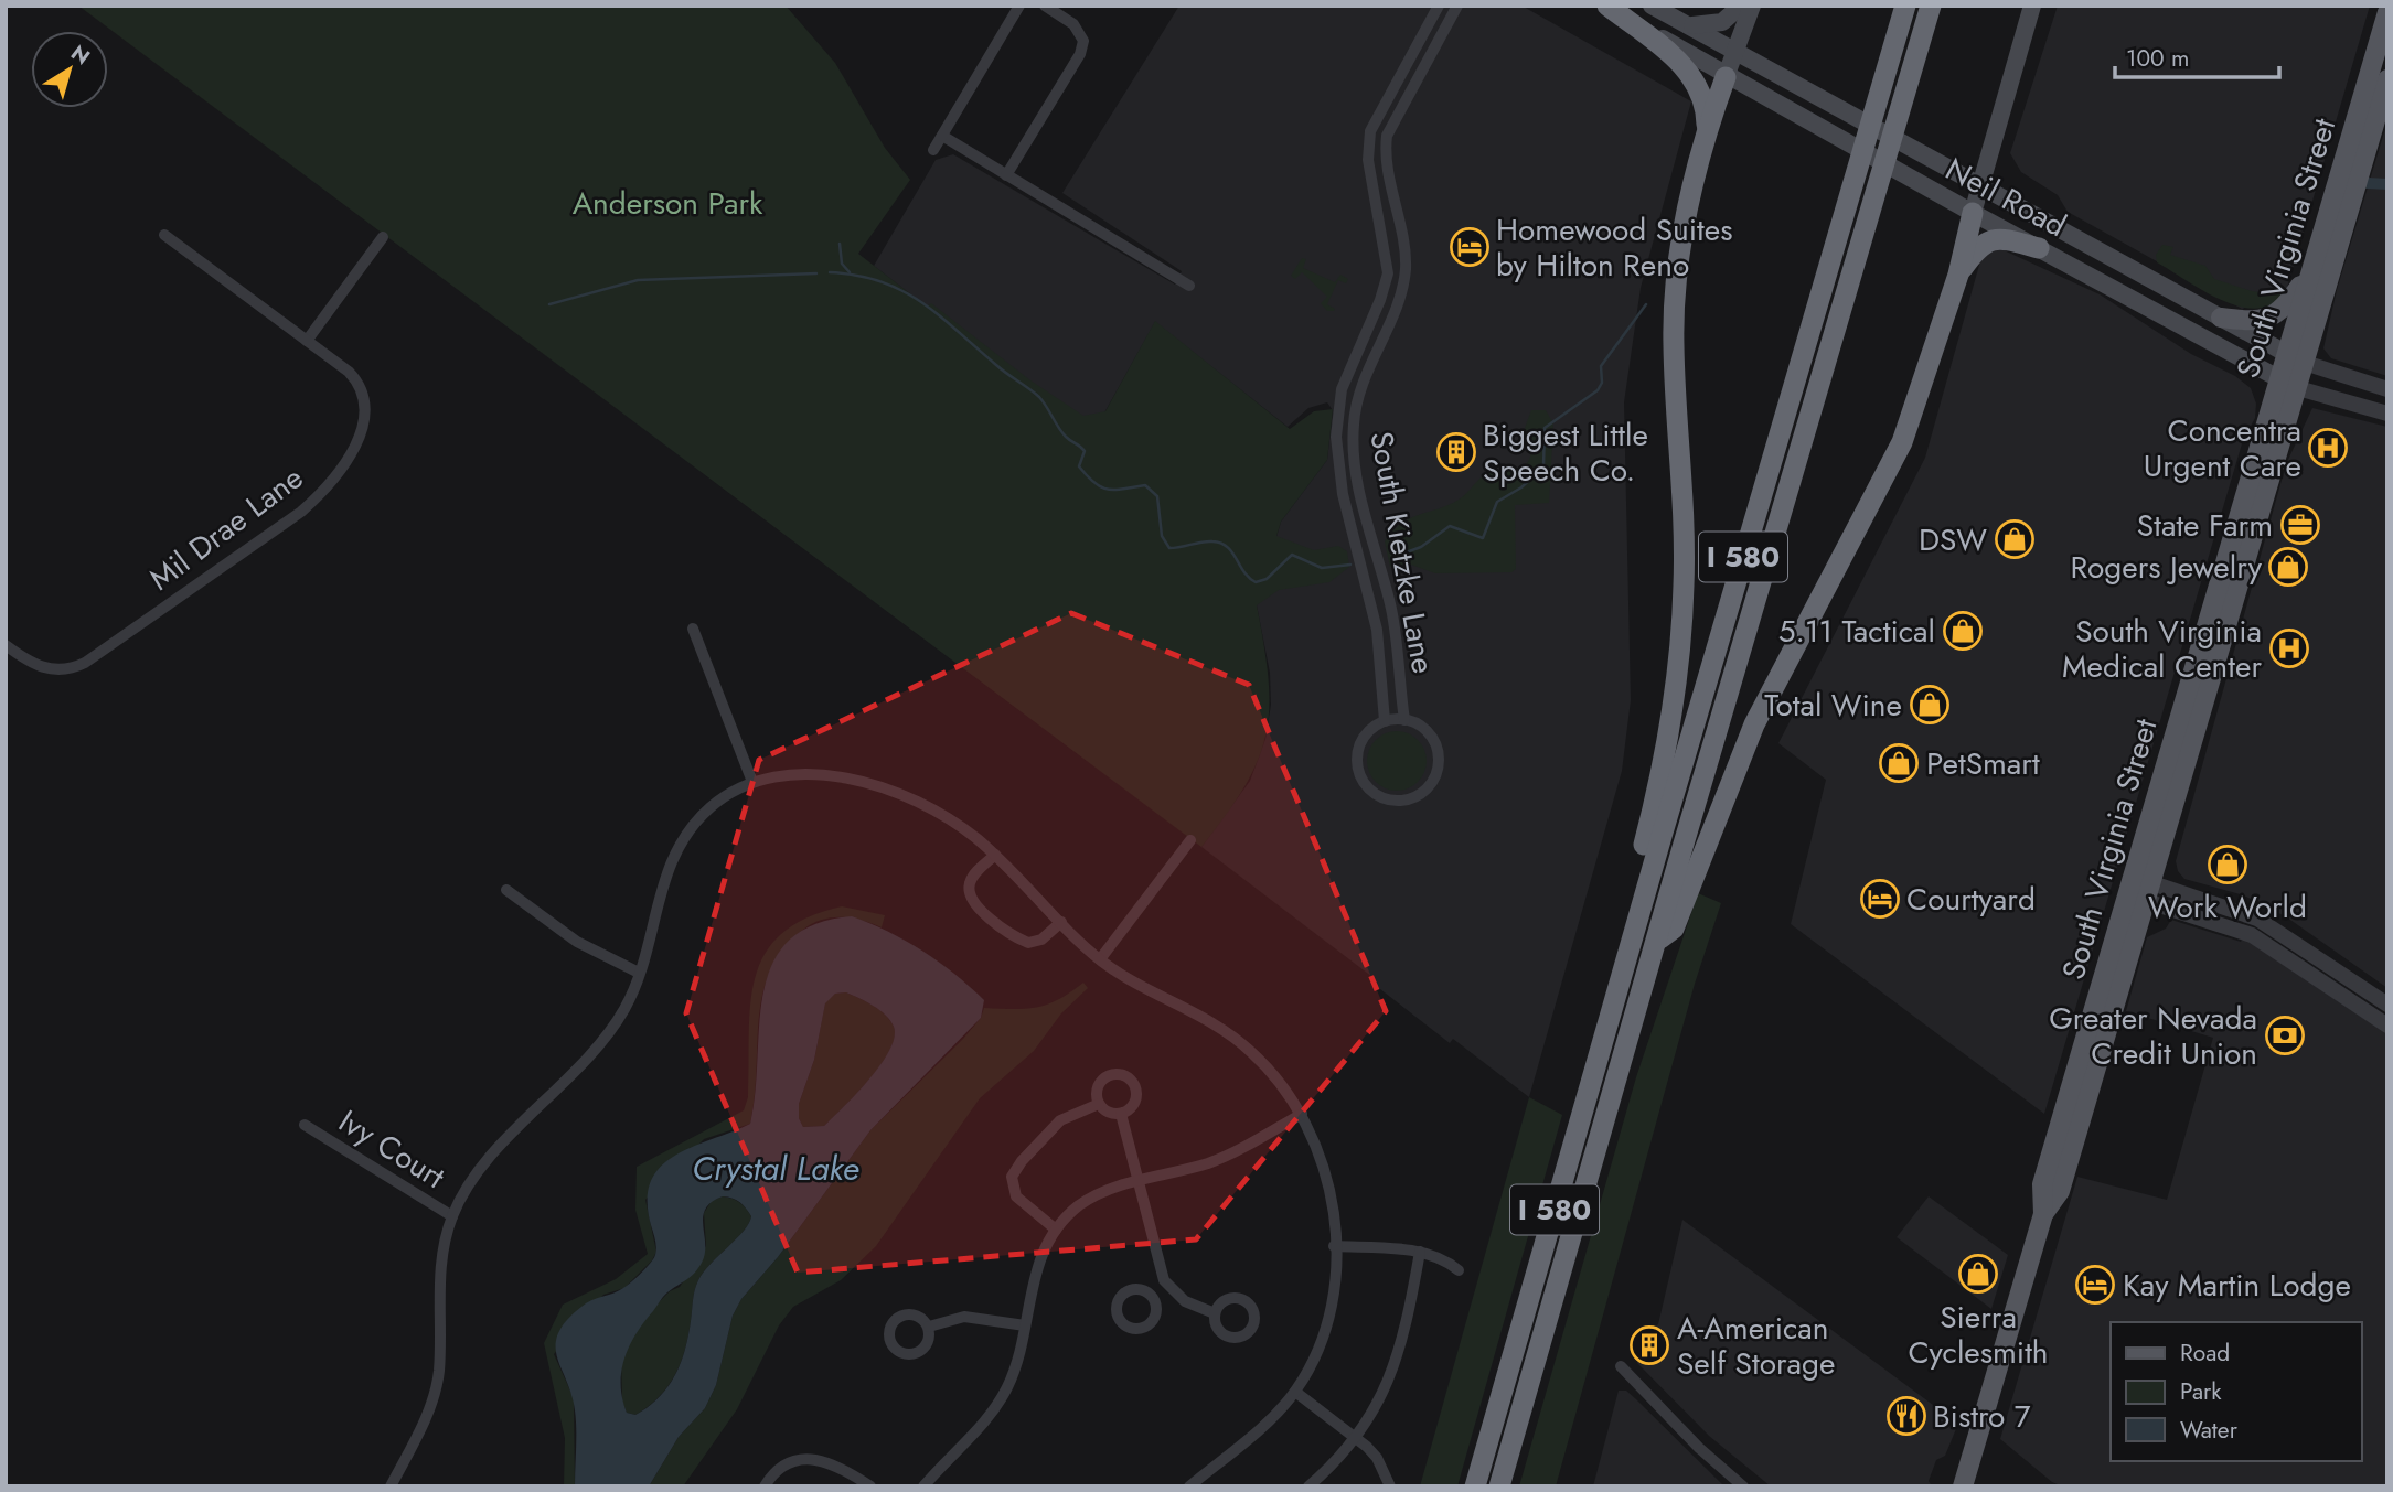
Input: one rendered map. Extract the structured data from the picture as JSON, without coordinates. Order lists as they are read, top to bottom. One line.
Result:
{"streets":{"highway":["I 580"],"main road":["Neil Road","South Virginia Street"],"street":["Mil Drae Lane","South Kietzke Lane","Ivy Court"]},"crossings":[["Neil Road","South Virginia Street"]],"water":["Crystal Lake"],"parks":["Anderson Park"],"places":{"hotel":["Homewood Suites by Hilton Reno","Courtyard","Kay Martin Lodge"],"hospital":["Concentra Urgent Care","South Virginia Medical Center"],"building":["Biggest Little Speech Co.","A-American Self Storage"],"office":["State Farm"],"shop":["DSW","Rogers Jewelry","5.11 Tactical","Total Wine","PetSmart","Work World","Sierra Cyclesmith"],"bank":["Greater Nevada Credit Union"],"restaurant":["Bistro 7"]},"legend":["Road","Park","Water"],"scale_bar":"100 m","north":"top right"}
